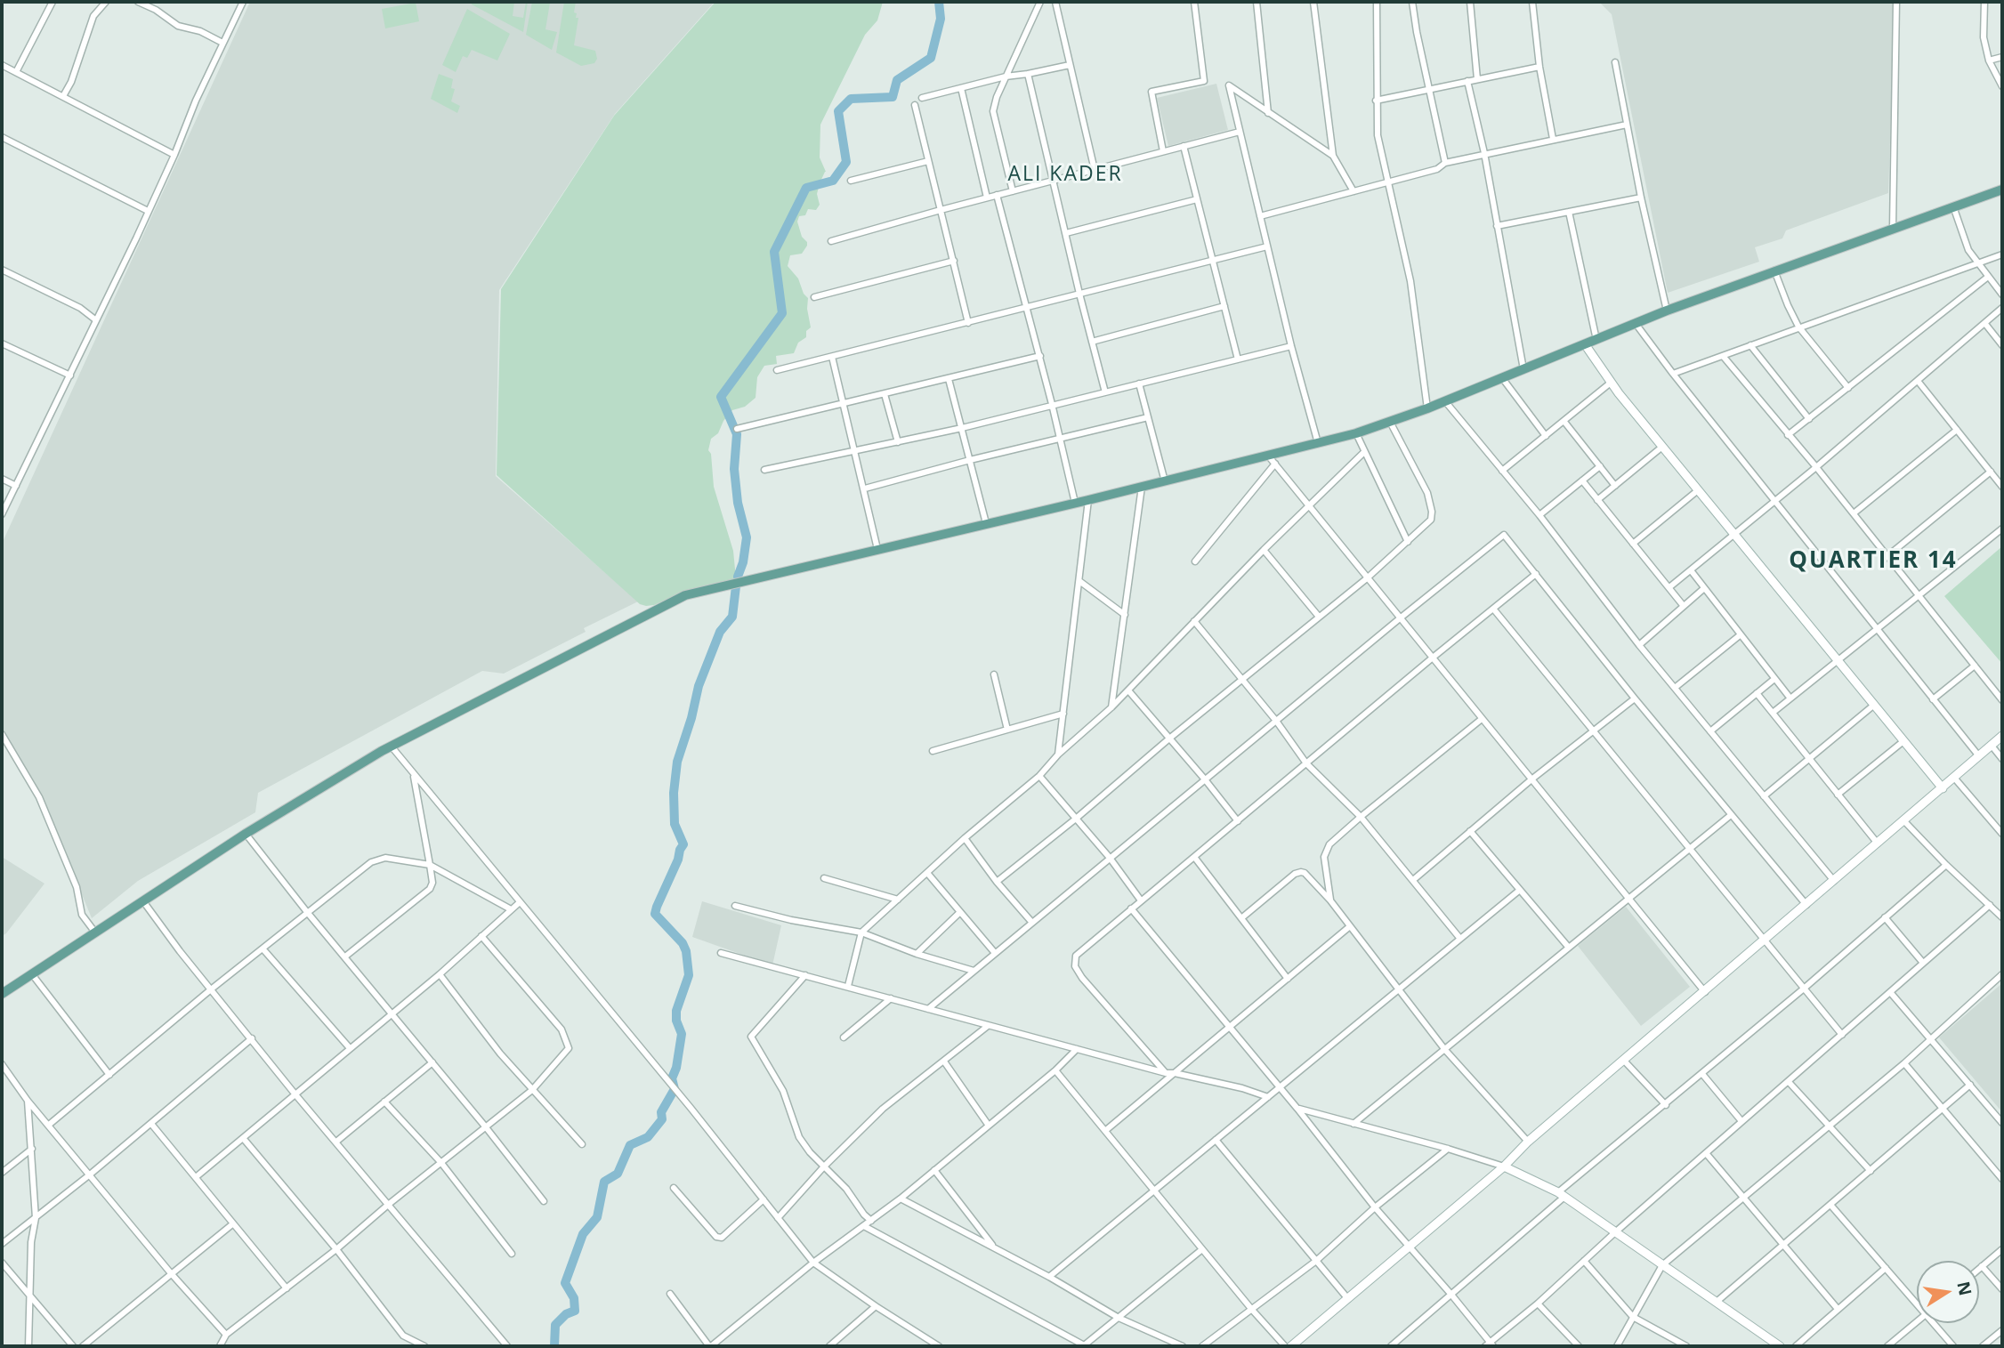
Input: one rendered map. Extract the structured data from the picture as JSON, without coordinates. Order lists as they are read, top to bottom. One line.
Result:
{"districts":["ALI KADER","QUARTIER 14"],"north":"right"}
